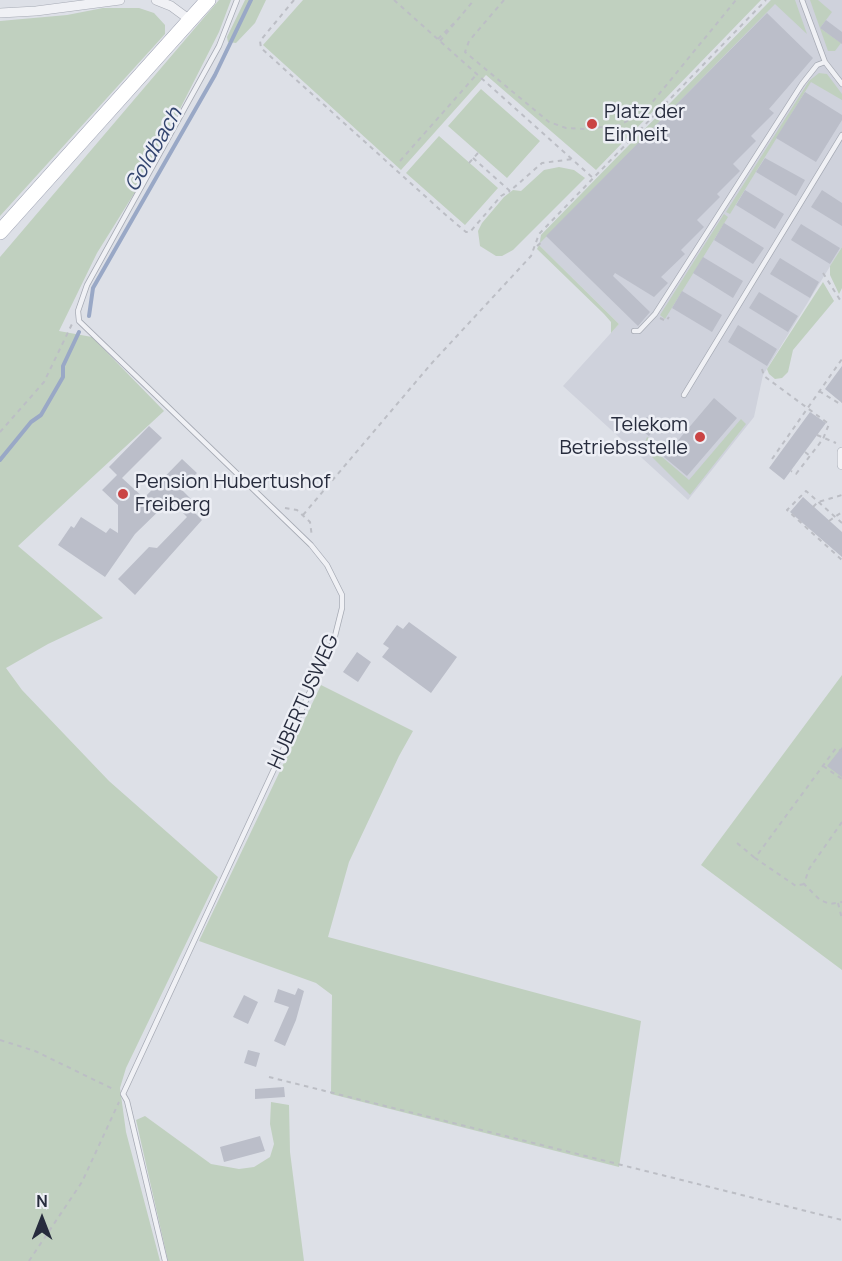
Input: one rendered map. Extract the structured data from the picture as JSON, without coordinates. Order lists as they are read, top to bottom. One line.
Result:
{"streets":{"lane":["HUBERTUSWEG"]},"water":["Goldbach"],"places":["Platz der Einheit","Telekom Betriebsstelle","Pension Hubertushof Freiberg"],"north":"top"}
